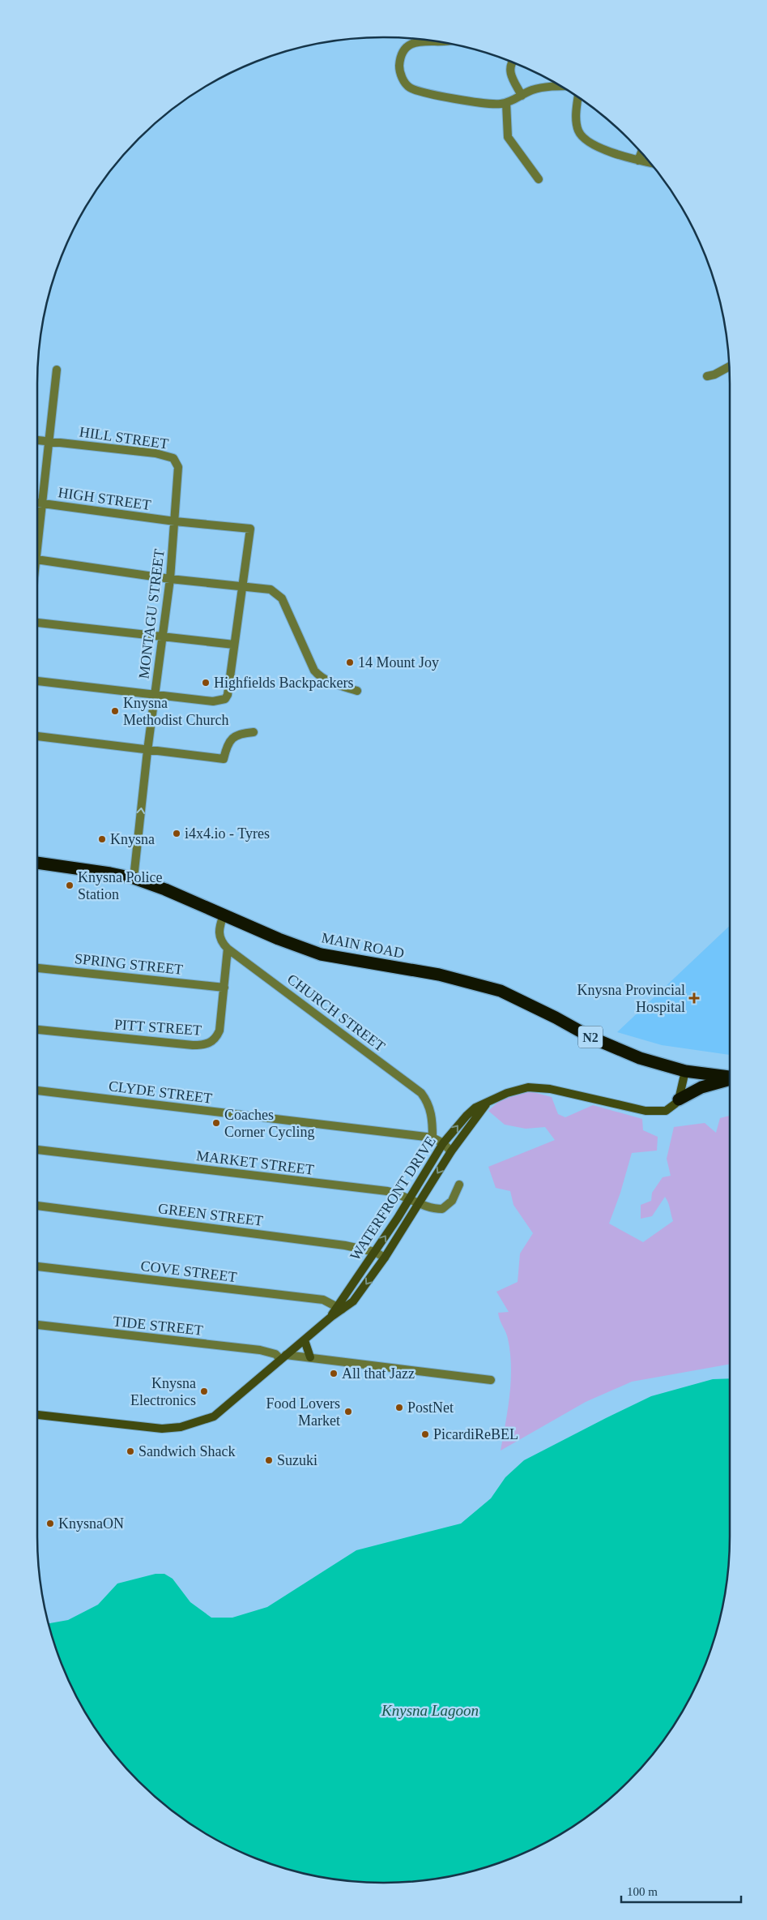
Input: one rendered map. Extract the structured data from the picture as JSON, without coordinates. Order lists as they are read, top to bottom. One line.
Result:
{"streets":{"highway":["MAIN ROAD","N2"],"street":["HILL STREET","HIGH STREET","MONTAGU STREET","SPRING STREET","CHURCH STREET","PITT STREET","CLYDE STREET","MARKET STREET","WATERFRONT DRIVE","GREEN STREET","COVE STREET","TIDE STREET"]},"crossings":[["HILL STREET","HIGH STREET"],["HILL STREET","MONTAGU STREET"],["HIGH STREET","MONTAGU STREET"],["MONTAGU STREET","MAIN ROAD"],["MAIN ROAD","CHURCH STREET"],["MAIN ROAD","N2"],["SPRING STREET","PITT STREET"],["CHURCH STREET","PITT STREET"],["CHURCH STREET","CLYDE STREET"],["CLYDE STREET","WATERFRONT DRIVE"],["MARKET STREET","WATERFRONT DRIVE"],["WATERFRONT DRIVE","GREEN STREET"],["WATERFRONT DRIVE","COVE STREET"],["WATERFRONT DRIVE","TIDE STREET"]],"one_way":["MONTAGU STREET"],"water":["Knysna Lagoon"],"places":{"other":["14 Mount Joy","Highfields Backpackers","Knysna Methodist Church","i4x4.io - Tyres","Knysna","Knysna Police Station","Coaches Corner Cycling","All that Jazz","Knysna Electronics","PostNet","Food Lovers Market","PicardiReBEL","Sandwich Shack","Suzuki","KnysnaON"],"health":["Knysna Provincial Hospital"]},"scale_bar":"100 m"}
